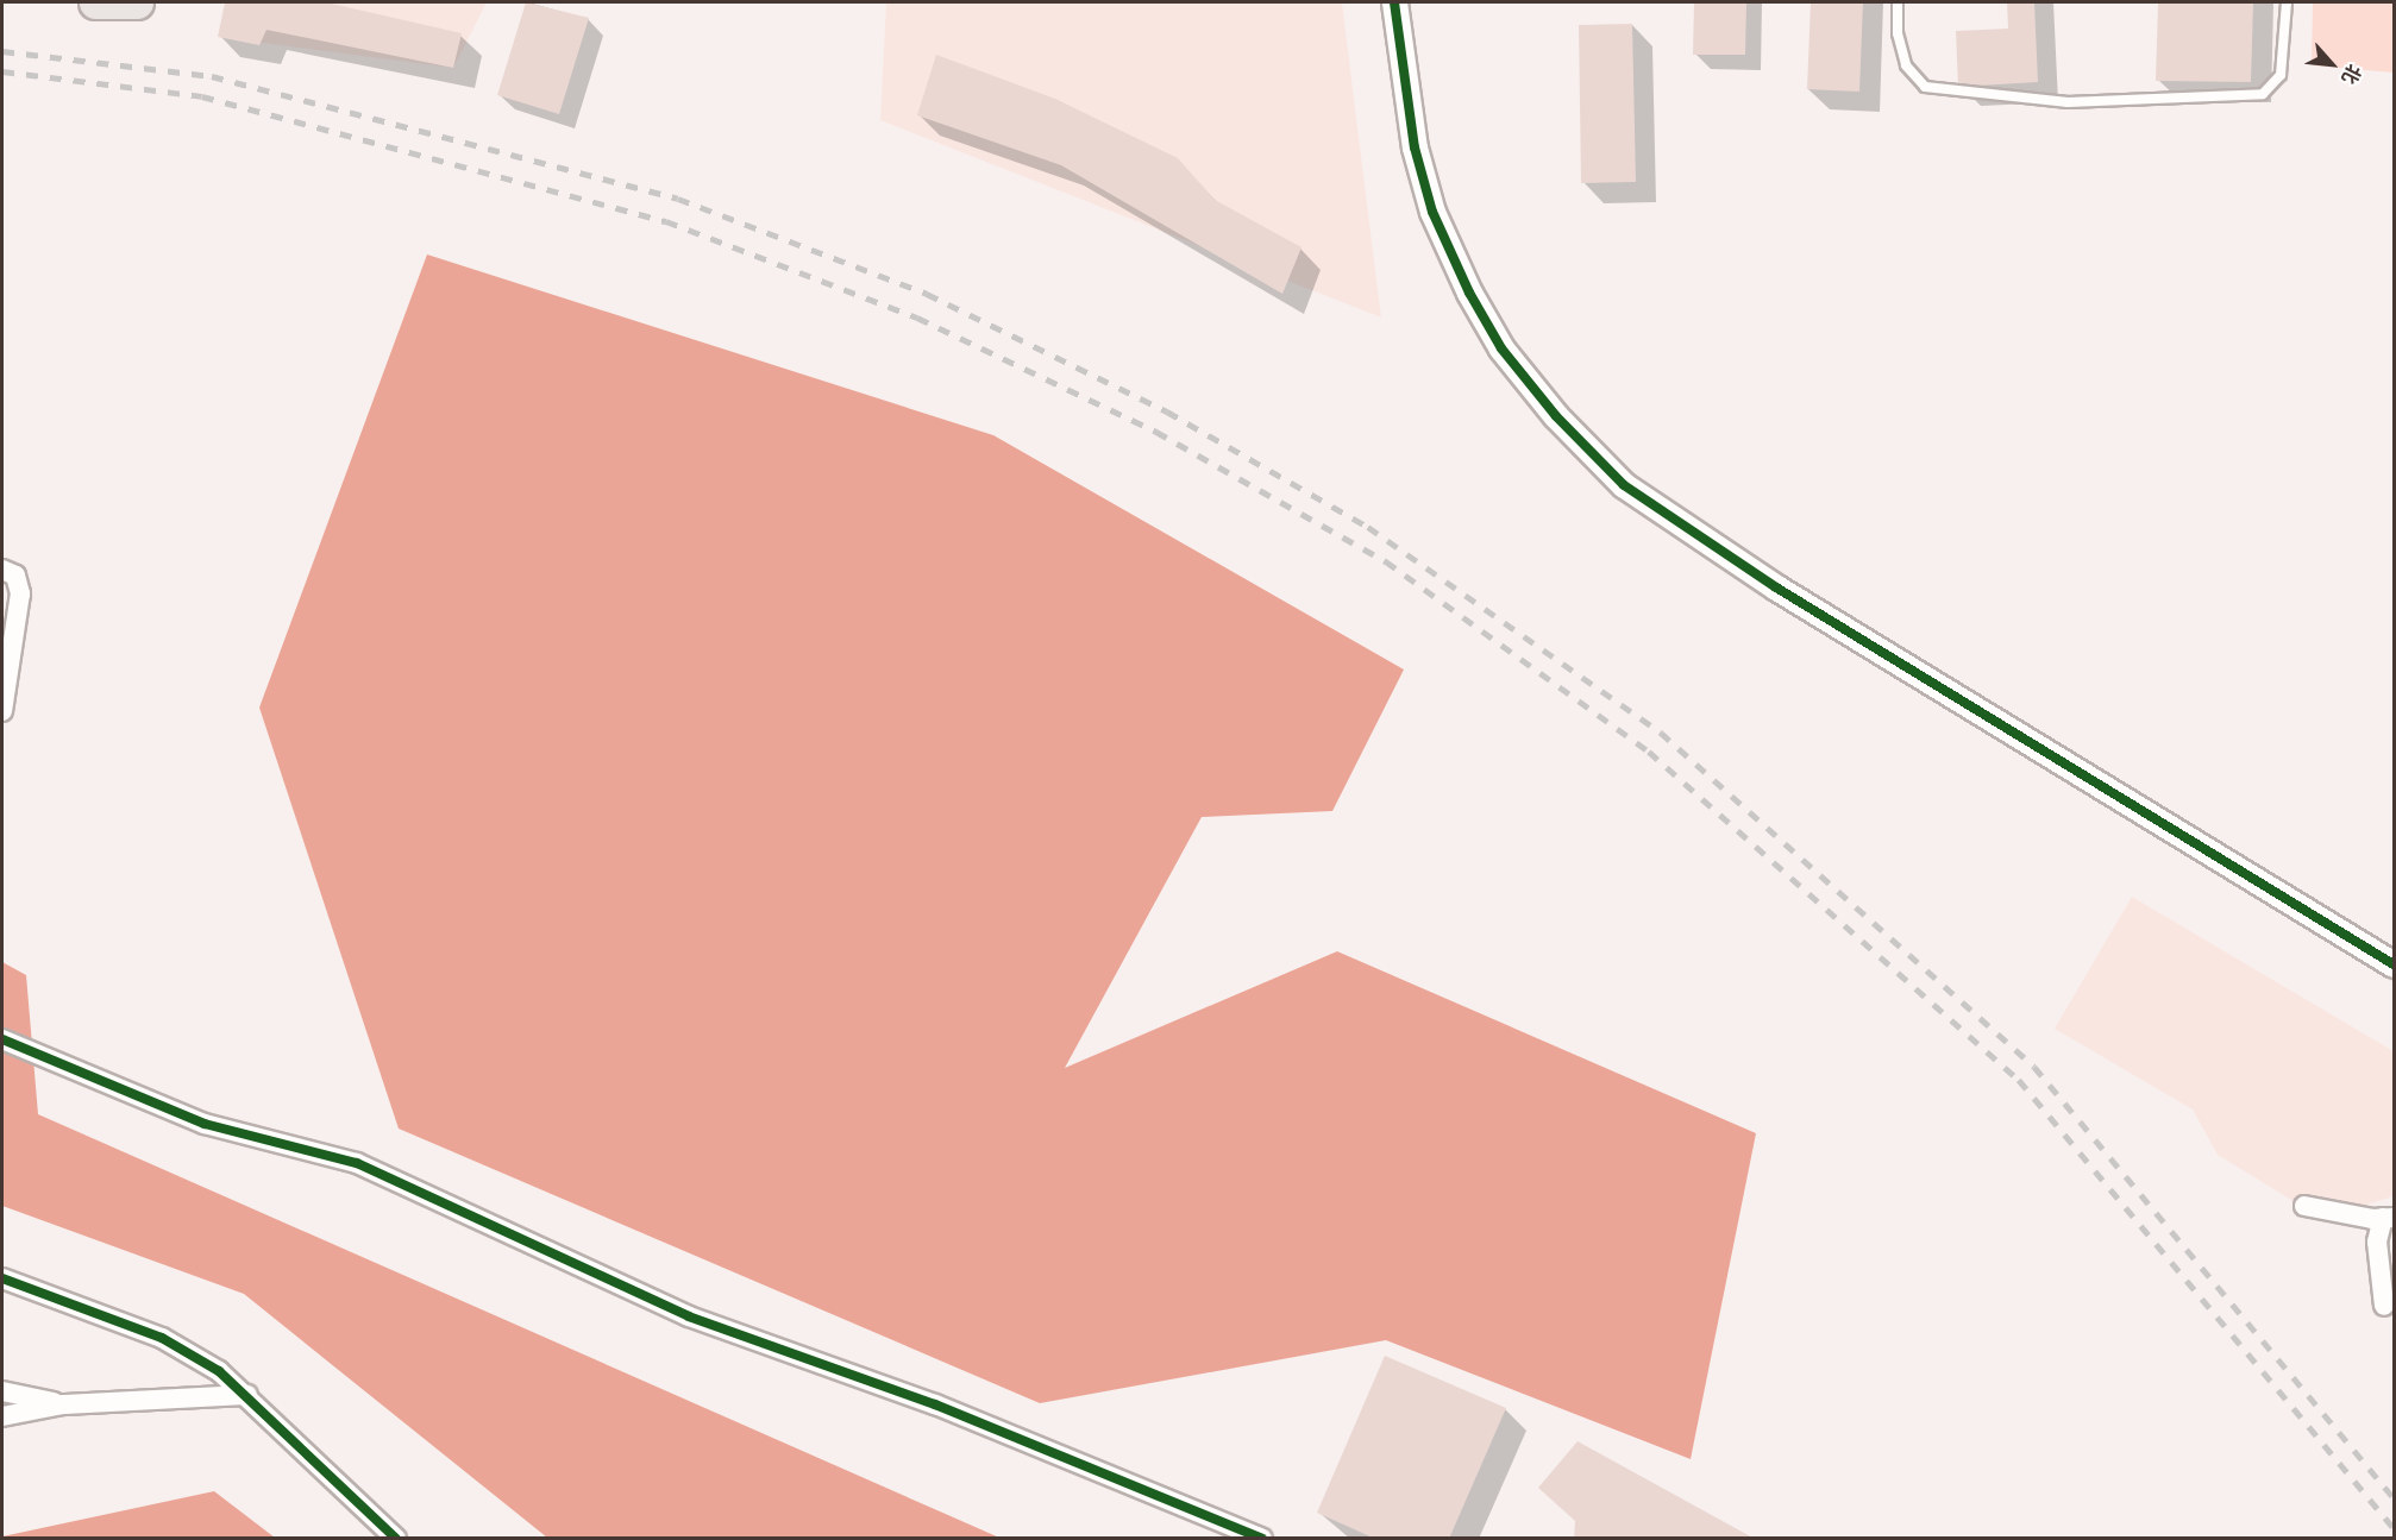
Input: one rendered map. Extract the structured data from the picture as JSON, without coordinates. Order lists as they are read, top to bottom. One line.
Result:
{"north":"bottom right"}
